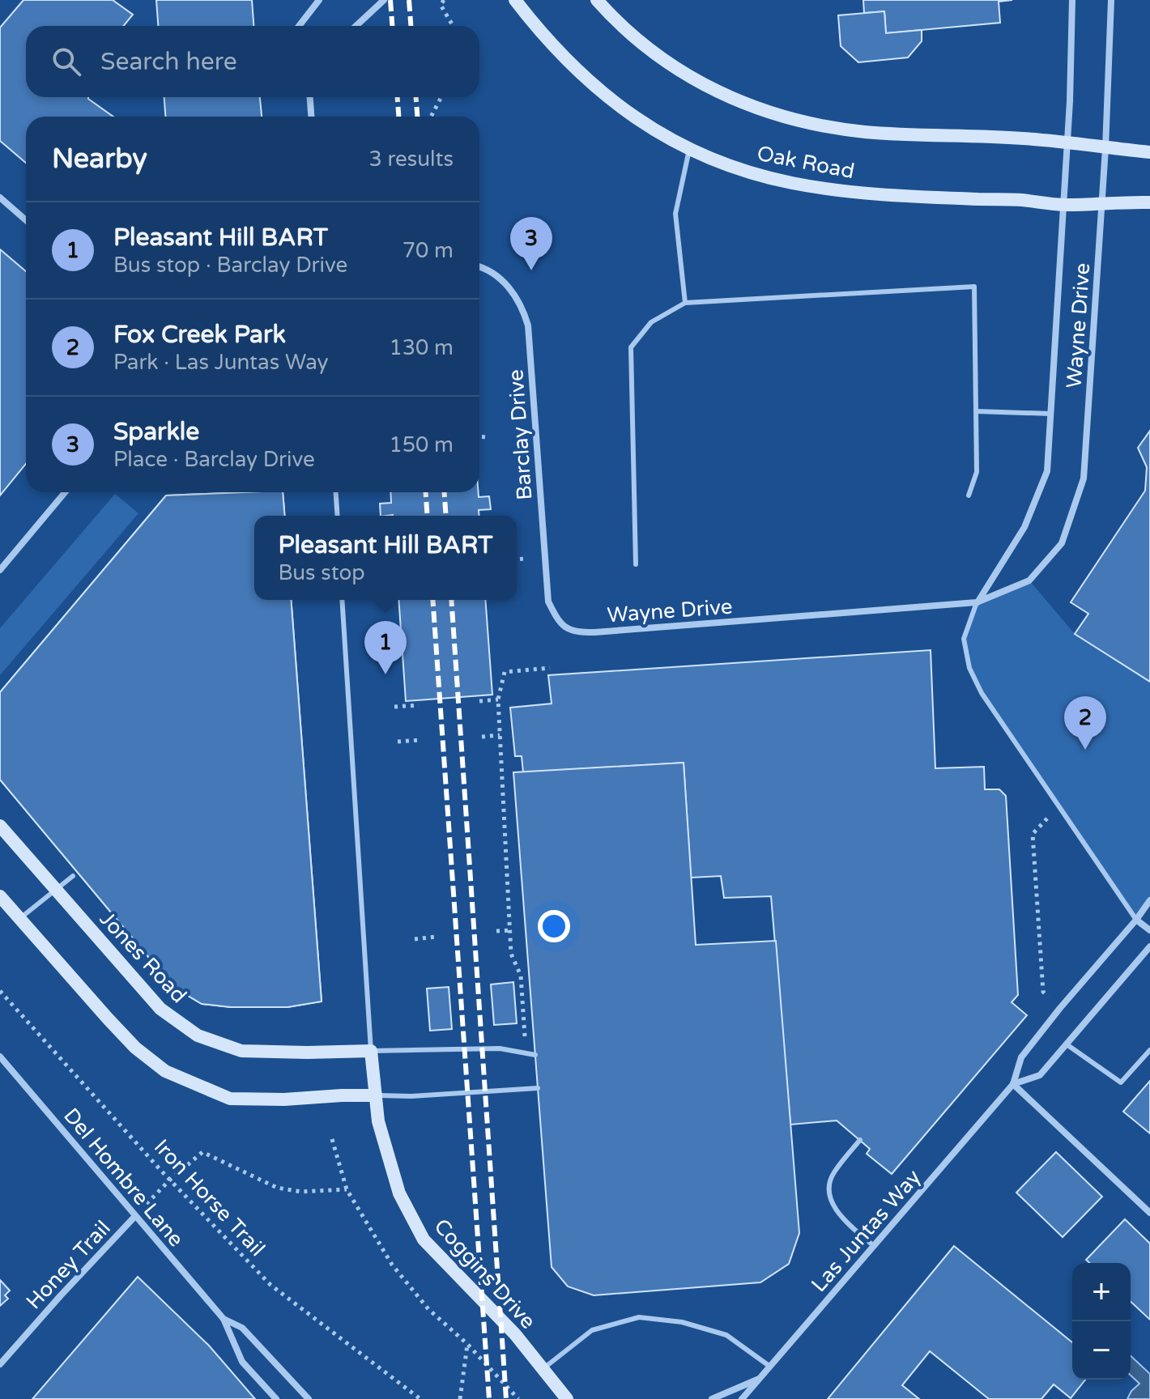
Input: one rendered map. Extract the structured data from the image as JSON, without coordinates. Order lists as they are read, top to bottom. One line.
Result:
{"streets":{"street":["Oak Road","Wayne Drive","Barclay Drive","Jones Road","Del Hombre Lane","Las Juntas Way","Honey Trail","Coggins Drive"],"path":["Iron Horse Trail"]},"crossings":[["Oak Road","Wayne Drive"],["Wayne Drive","Barclay Drive"],["Jones Road","Coggins Drive"],["Del Hombre Lane","Honey Trail"]],"page":{"search":"Search here","heading":["Nearby","3 results"],"list":[{"mark":"1","name":"Pleasant Hill BART","note":"Bus stop · Barclay Drive","value":"70 m"},{"mark":"2","name":"Fox Creek Park","note":"Park · Las Juntas Way","value":"130 m"},{"mark":"3","name":"Sparkle","note":"Place · Barclay Drive","value":"150 m"}],"pins":["3","1","2"],"popup":["Pleasant Hill BART","Bus stop"],"map_buttons":["+","−"]}}
